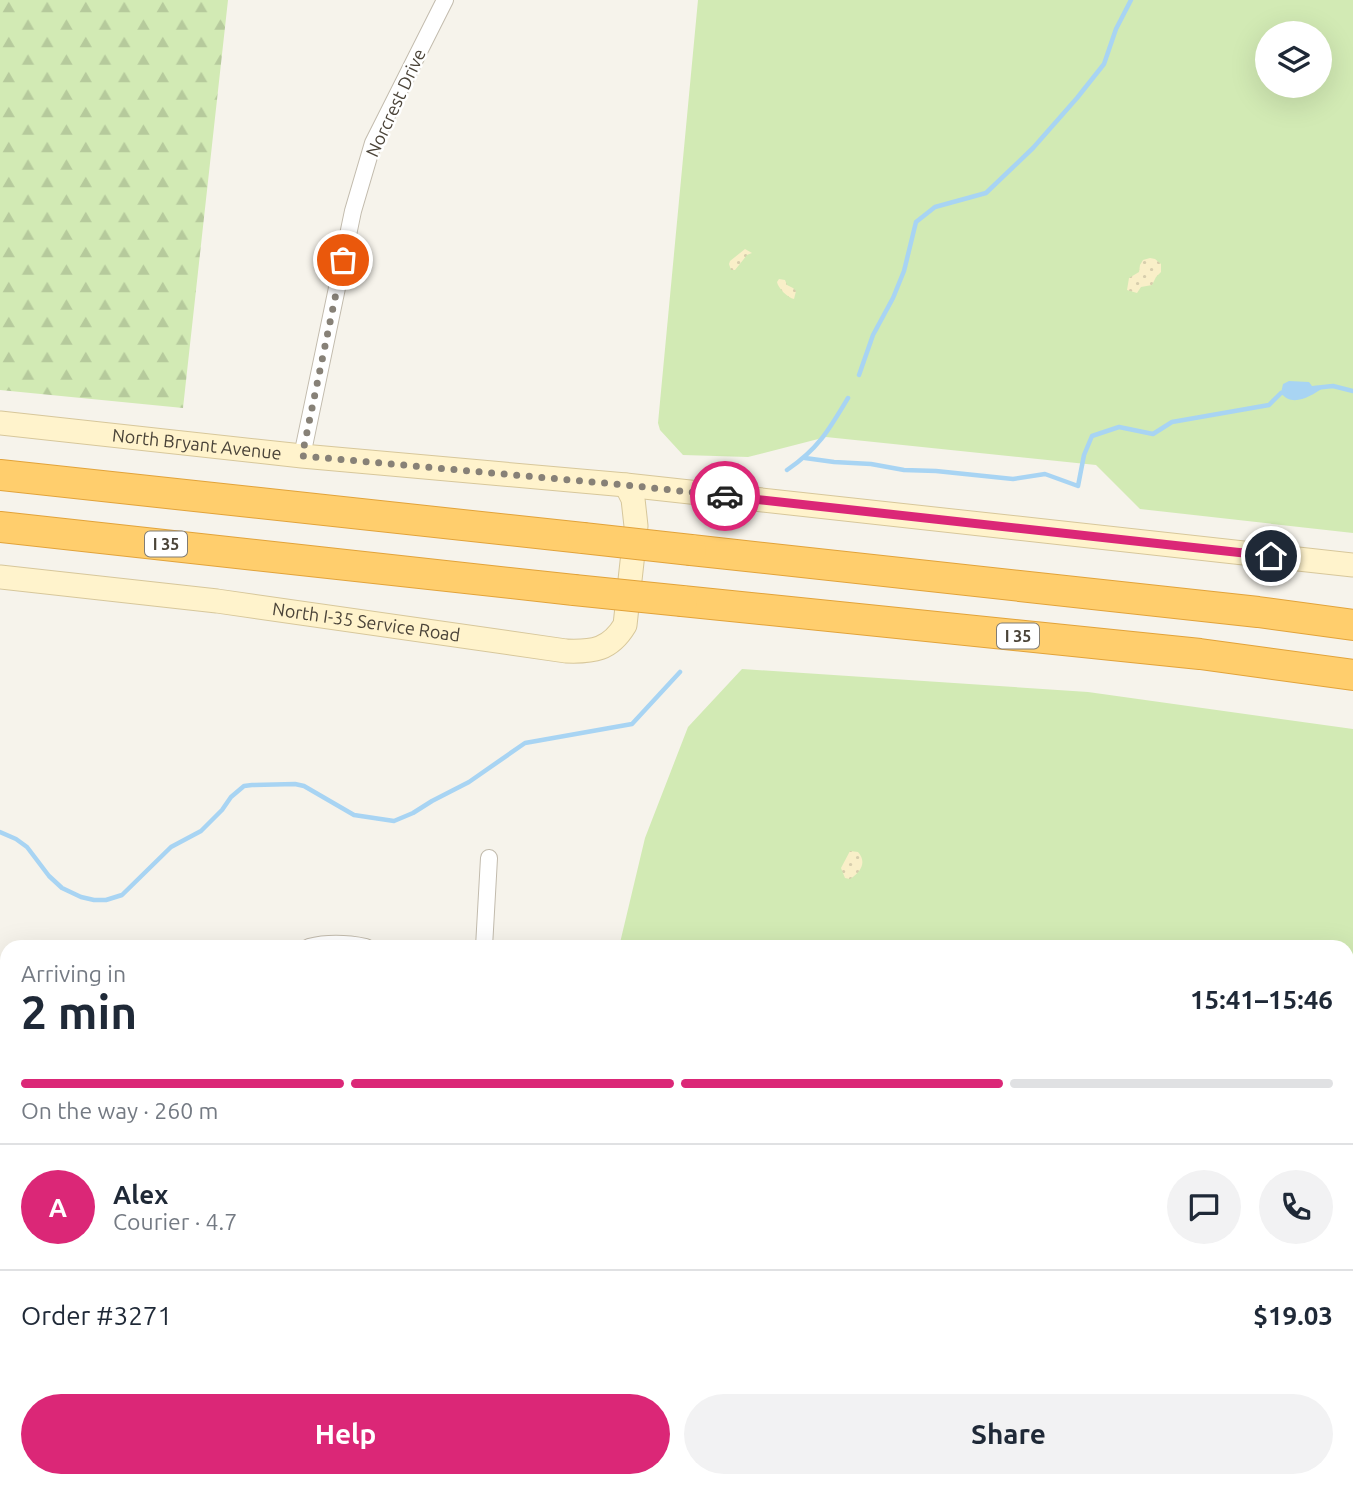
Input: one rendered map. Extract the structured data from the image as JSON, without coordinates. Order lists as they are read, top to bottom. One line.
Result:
{"streets":{"highway":["I 35"],"main road":["North Bryant Avenue","North I-35 Service Road"],"street":["Norcrest Drive"]},"crossings":[["Norcrest Drive","North Bryant Avenue"],["North Bryant Avenue","North I-35 Service Road"]],"page":{"heading":["2 min","Arriving in","15:41–15:46"],"panel":["Alex","Courier · 4.7","Order #3271","$19.03"],"bar":"On the way · 260 m","round":"A","buttons":["Help","Share"]}}
